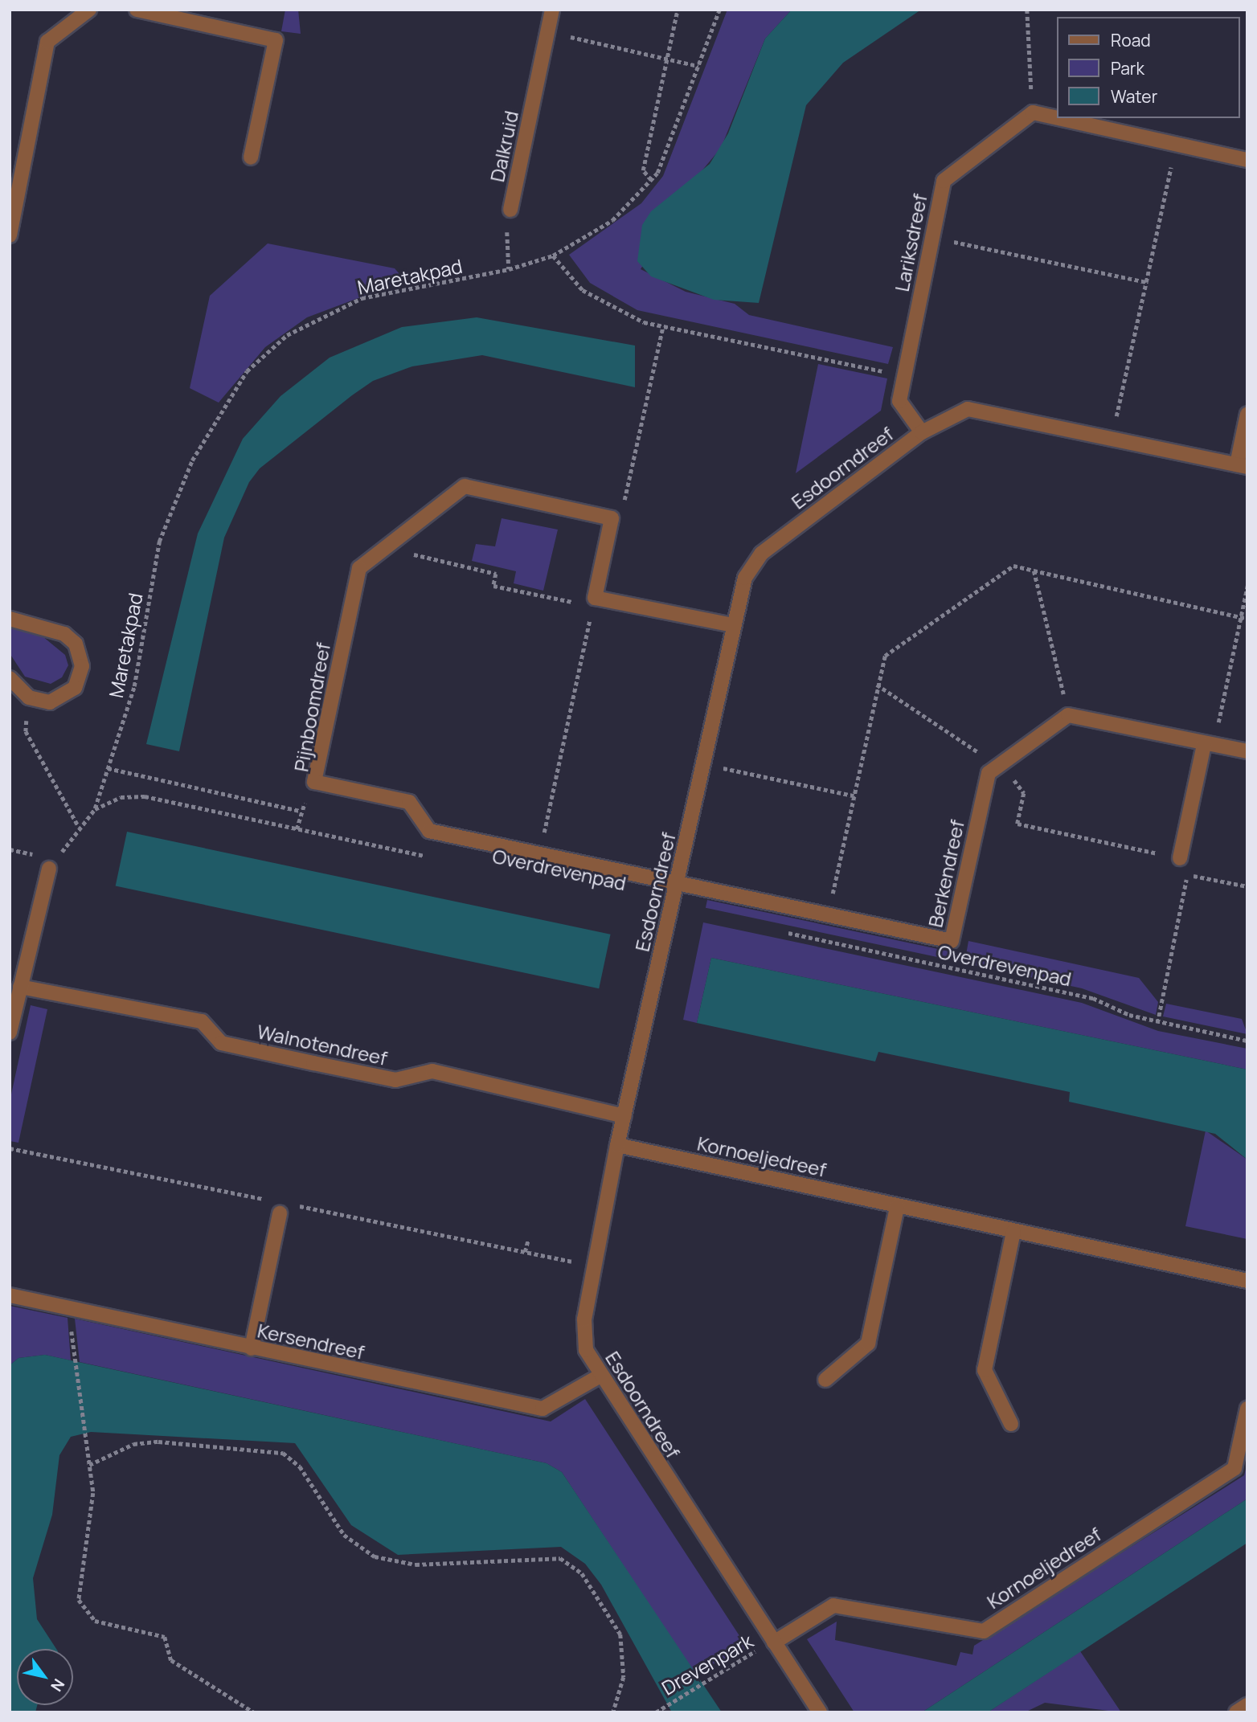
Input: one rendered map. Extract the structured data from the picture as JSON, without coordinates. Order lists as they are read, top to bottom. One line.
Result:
{"streets":{"street":["Dalkruid","Lariksdreef","Esdoorndreef","Pijnboomdreef","Berkendreef","Walnotendreef","Kornoeljedreef","Kersendreef"],"path":["Maretakpad","Overdrevenpad","Drevenpark"]},"crossings":[["Dalkruid","Maretakpad"],["Lariksdreef","Esdoorndreef"],["Esdoorndreef","Pijnboomdreef"],["Esdoorndreef","Berkendreef"],["Esdoorndreef","Walnotendreef"],["Esdoorndreef","Kornoeljedreef"],["Esdoorndreef","Kersendreef"],["Esdoorndreef","Drevenpark"],["Pijnboomdreef","Berkendreef"],["Kornoeljedreef","Drevenpark"]],"legend":["Road","Park","Water"],"north":"bottom right"}
